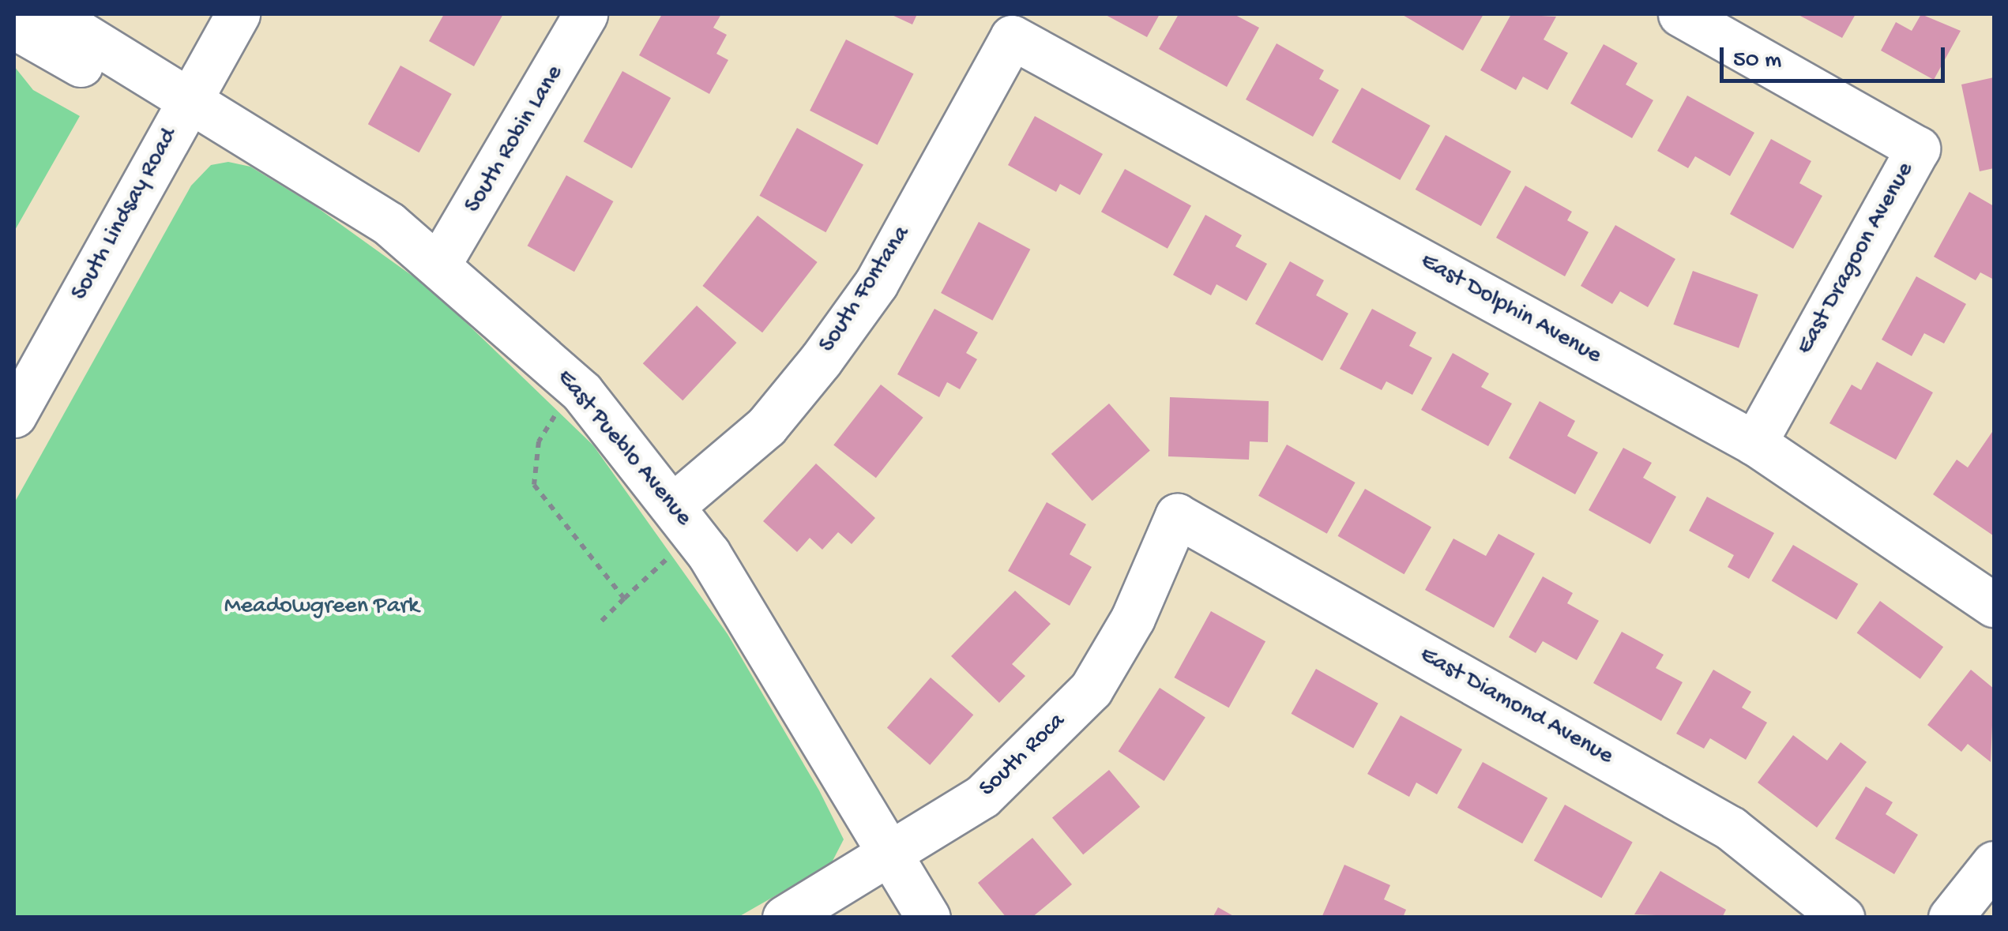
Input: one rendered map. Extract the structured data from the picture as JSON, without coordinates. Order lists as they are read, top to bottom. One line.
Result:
{"streets":{"street":["South Robin Lane","South Lindsay Road","East Dragoon Avenue","South Fontana","East Dolphin Avenue","East Pueblo Avenue","East Diamond Avenue","South Roca"]},"crossings":[["South Robin Lane","East Pueblo Avenue"],["South Lindsay Road","East Pueblo Avenue"],["East Dragoon Avenue","East Dolphin Avenue"],["South Fontana","East Dolphin Avenue"],["South Fontana","East Pueblo Avenue"],["East Pueblo Avenue","South Roca"],["East Diamond Avenue","South Roca"]],"parks":["Meadowgreen Park"],"scale_bar":"50 m"}
